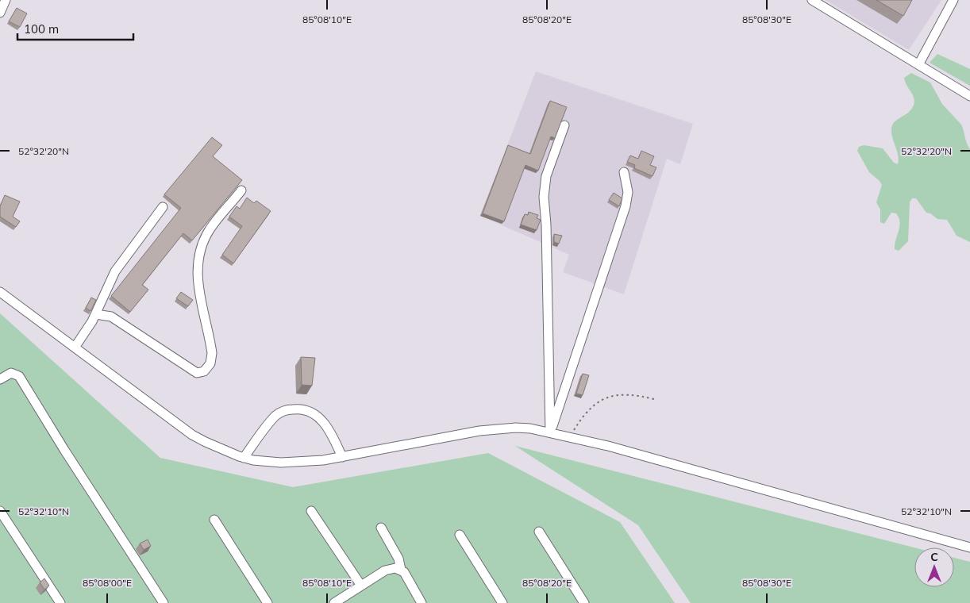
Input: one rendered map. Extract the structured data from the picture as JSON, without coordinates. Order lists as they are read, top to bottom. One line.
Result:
{"scale_bar":"100 m","north":"top","coordinates":["85°08'10\"E","85°08'20\"E","85°08'30\"E","52°32'20\"N","52°32'10\"N","85°08'00\"E"]}
